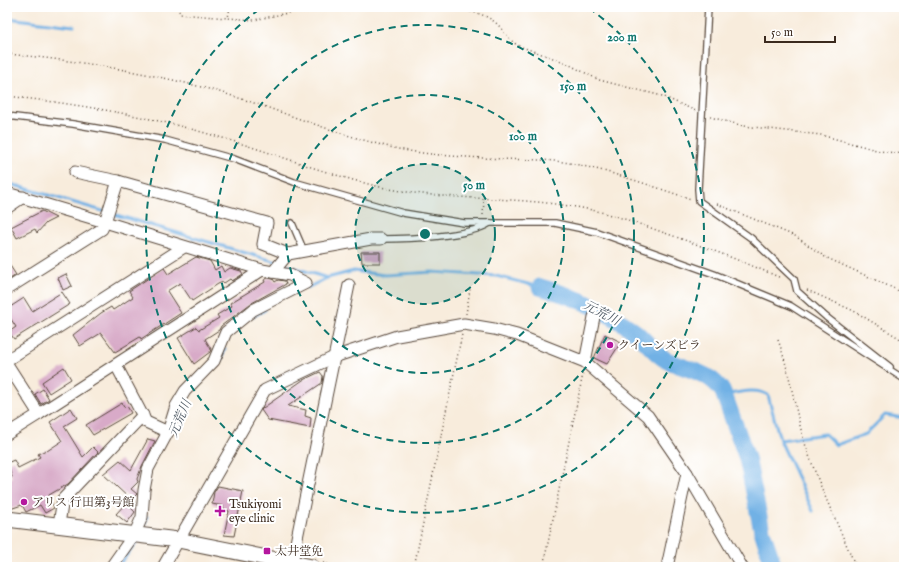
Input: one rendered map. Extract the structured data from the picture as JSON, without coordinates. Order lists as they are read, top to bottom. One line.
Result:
{"water":["元荒川"],"places":{"other":["クイーンズビラ","アリス 行田第3号館"],"health":["Tsukiyomi eye clinic"],"transit":["太井堂免"]},"scale_bar":"50 m","rings":["200 m","150 m","100 m","50 m"]}
